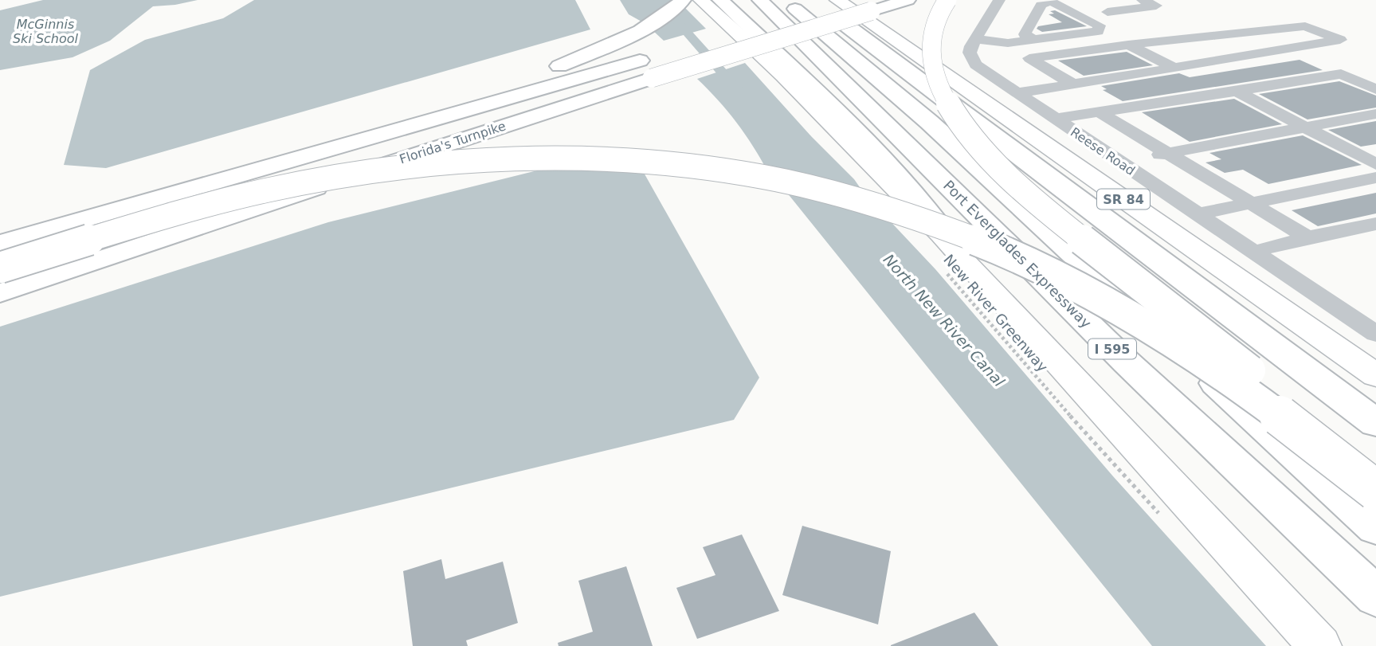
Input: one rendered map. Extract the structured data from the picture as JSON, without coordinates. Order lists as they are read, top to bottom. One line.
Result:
{"streets":{"highway":["Florida's Turnpike","Port Everglades Expressway","I 595"],"main road":["SR 84"],"street":["Reese Road"],"path":["New River Greenway"]},"water":["McGinnis Ski School","North New River Canal"]}
